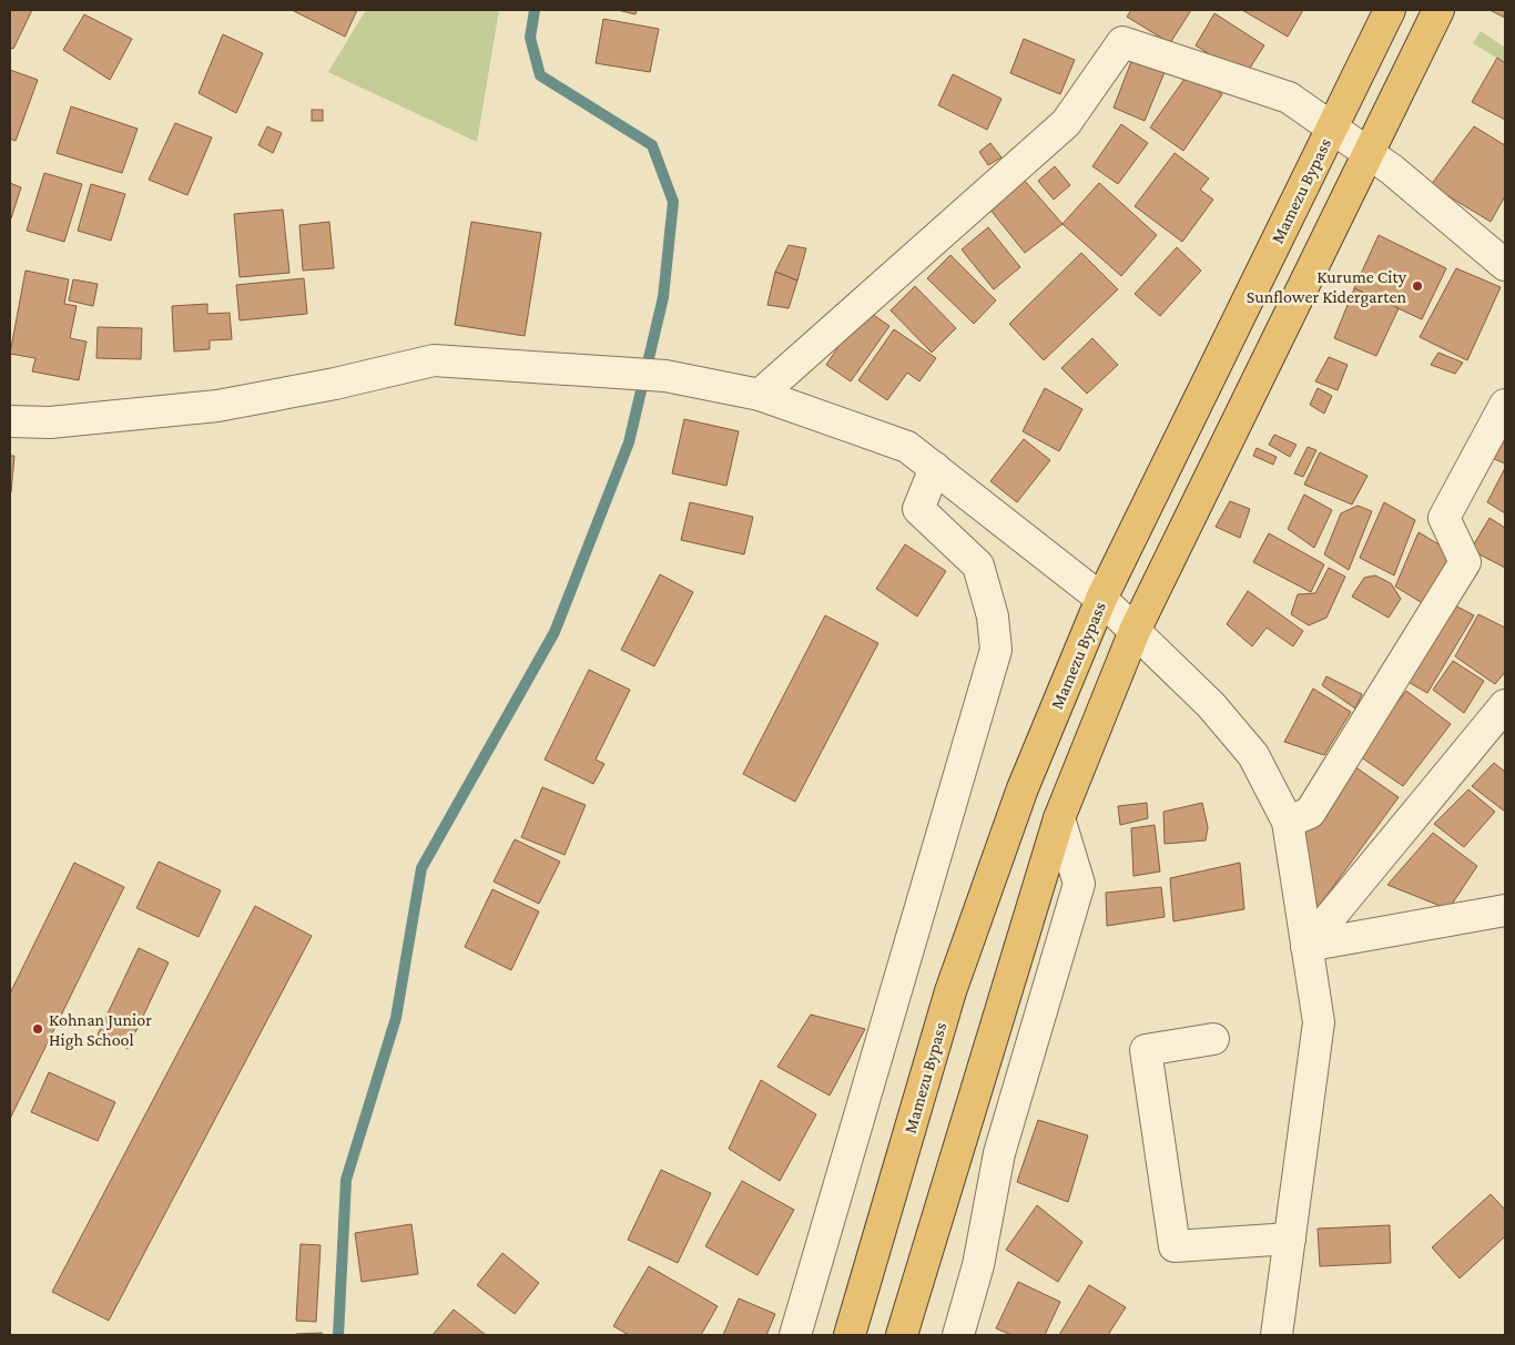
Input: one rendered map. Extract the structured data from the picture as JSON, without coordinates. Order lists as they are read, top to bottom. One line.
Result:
{"streets":{"highway":["Mamezu Bypass"]},"places":["Kurume City Sunflower Kidergarten","Kohnan Junior High School"]}
